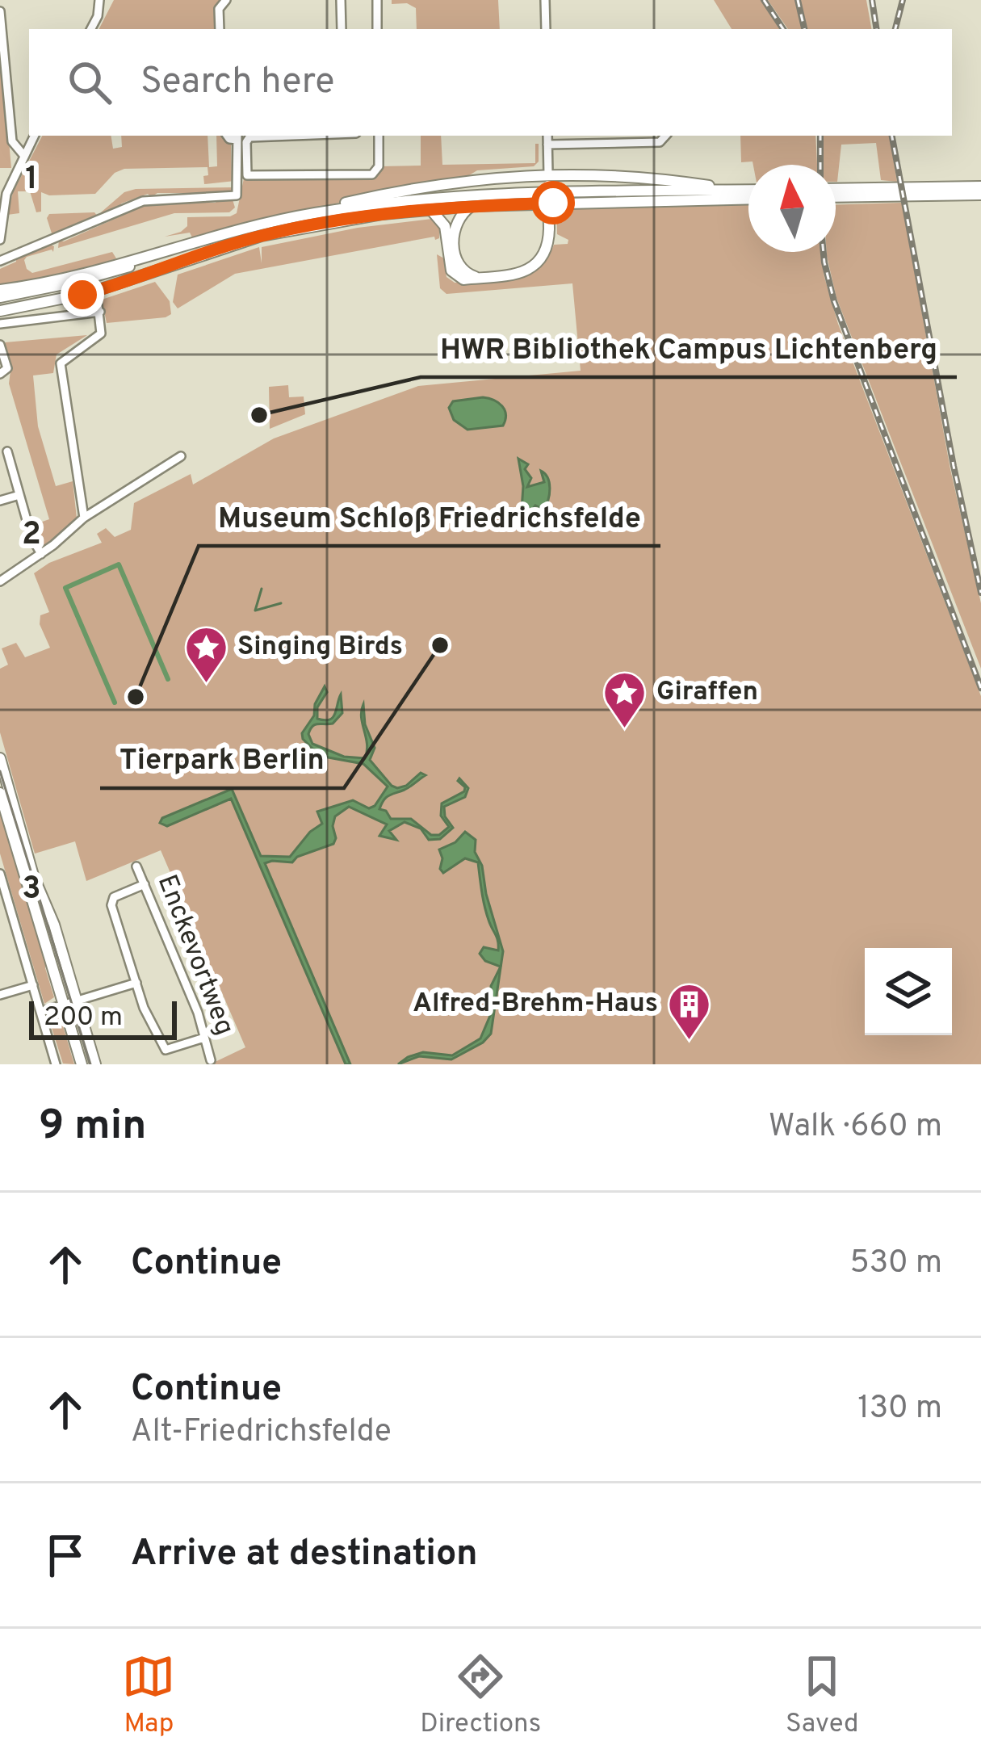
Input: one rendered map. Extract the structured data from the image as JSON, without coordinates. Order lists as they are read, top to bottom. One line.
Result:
{"streets":{"street":["Enckevortweg"]},"places":{"other":["HWR Bibliothek Campus Lichtenberg","Tierpark Berlin","Museum Schloß Friedrichsfelde"],"place":["Singing Birds","Giraffen"],"building":["Alfred-Brehm-Haus"]},"scale_bar":"200 m","north":"top","page":{"search":"Search here","scale":"200 m","heading":["9 min","Walk · 660 m"],"list":[["Continue","530 m"],["Continue","Alt-Friedrichsfelde","130 m"],"Arrive at destination"],"nav":["Map","Directions","Saved"]},"grid":{"rows":["1","2","3"]}}
